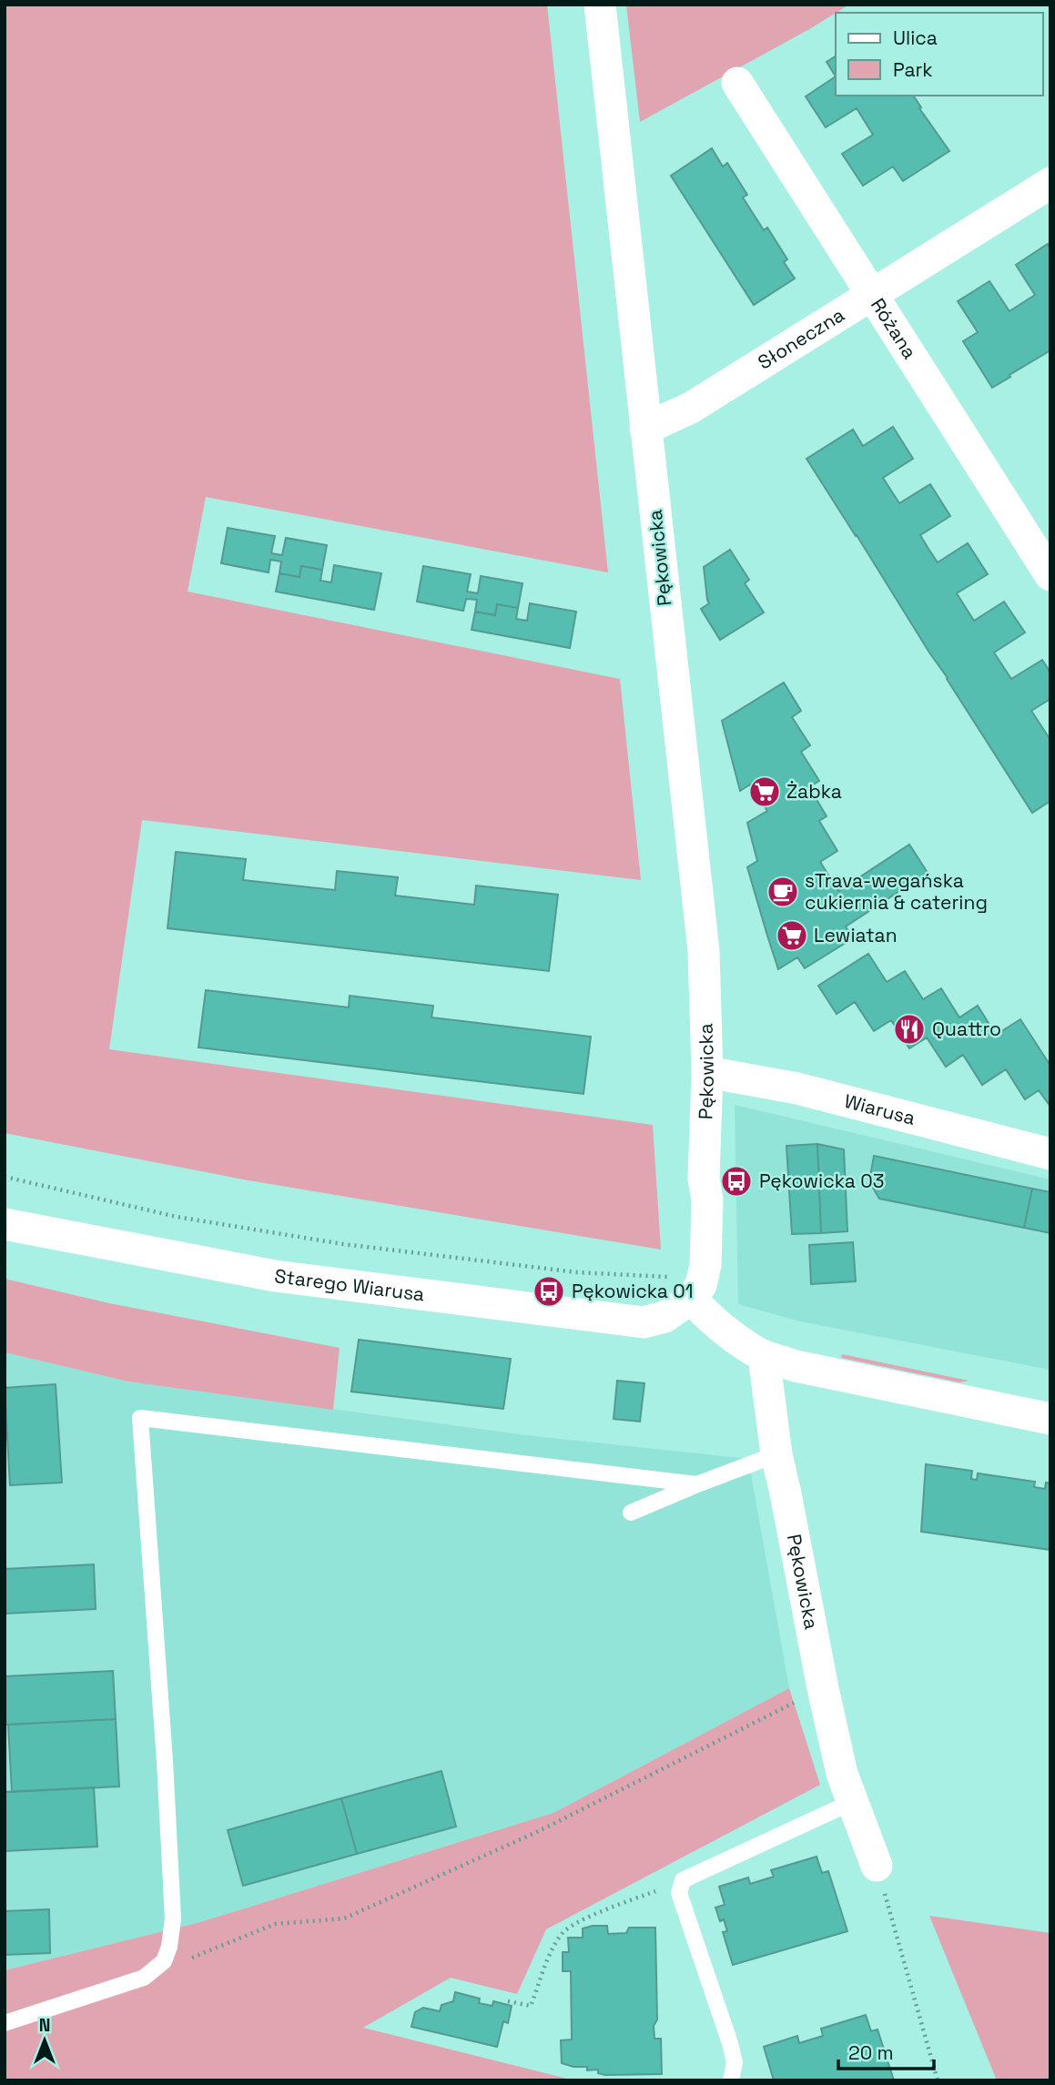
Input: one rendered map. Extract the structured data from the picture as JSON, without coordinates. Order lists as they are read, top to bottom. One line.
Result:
{"streets":{"street":["Różana","Słoneczna","Pękowicka","Wiarusa","Starego Wiarusa"]},"crossings":[["Różana","Słoneczna"],["Słoneczna","Pękowicka"],["Pękowicka","Wiarusa"],["Pękowicka","Starego Wiarusa"]],"places":{"supermarket":["Żabka","Lewiatan"],"cafe":["sTrava-wegańska cukiernia & catering"],"restaurant":["Quattro"],"bus stop":["Pękowicka 03","Pękowicka 01"]},"legend":["Ulica","Park"],"scale_bar":"20 m","north":"top"}
